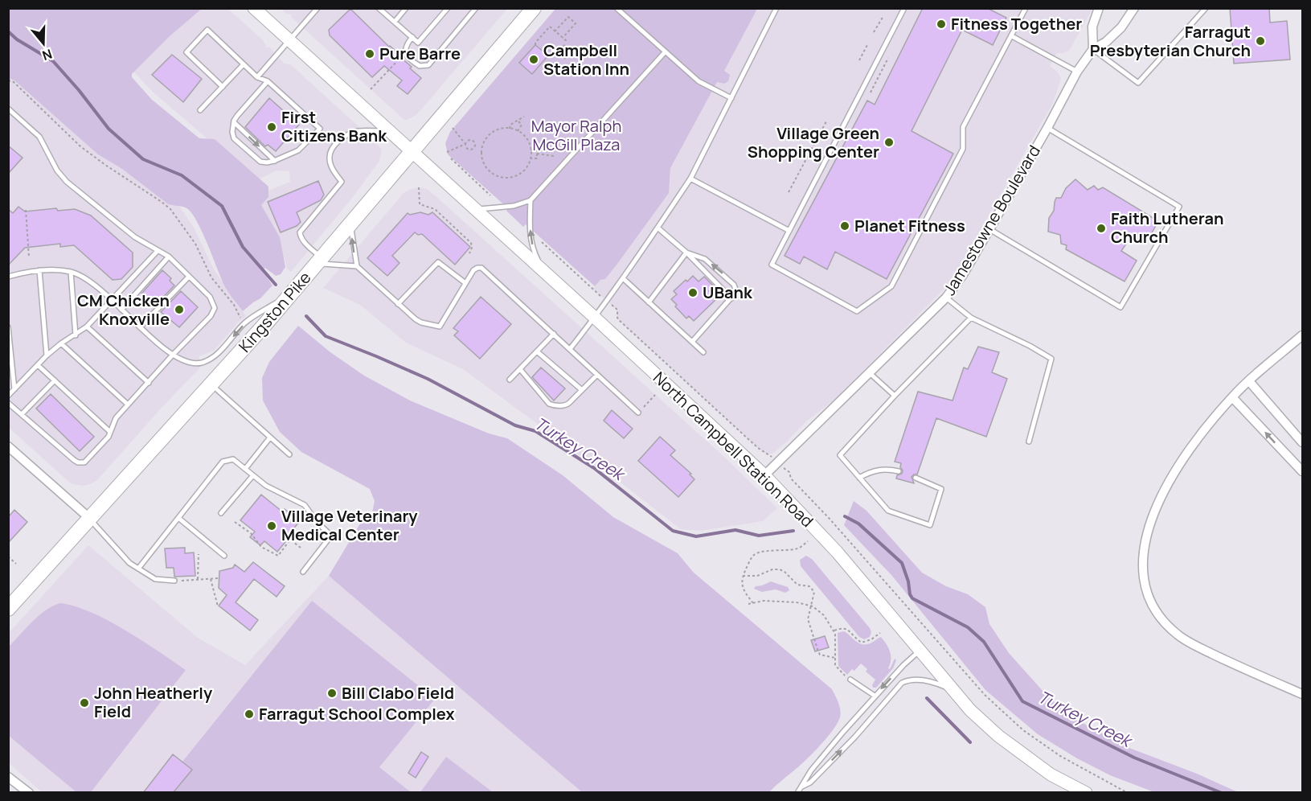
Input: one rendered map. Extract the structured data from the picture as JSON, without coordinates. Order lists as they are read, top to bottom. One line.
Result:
{"streets":{"main road":["Kingston Pike","North Campbell Station Road"],"street":["Jamestowne Boulevard"]},"crossings":[["Jamestowne Boulevard","North Campbell Station Road"],["Kingston Pike","North Campbell Station Road"]],"water":["Turkey Creek"],"parks":["Mayor Ralph McGill Plaza"],"places":["Fitness Together","Farragut Presbyterian Church","Pure Barre","Campbell Station Inn","First Citizens Bank","Village Green Shopping Center","Planet Fitness","Faith Lutheran Church","UBank","CM Chicken Knoxville","Village Veterinary Medical Center","Bill Clabo Field","John Heatherly Field","Farragut School Complex"],"north":"bottom"}
